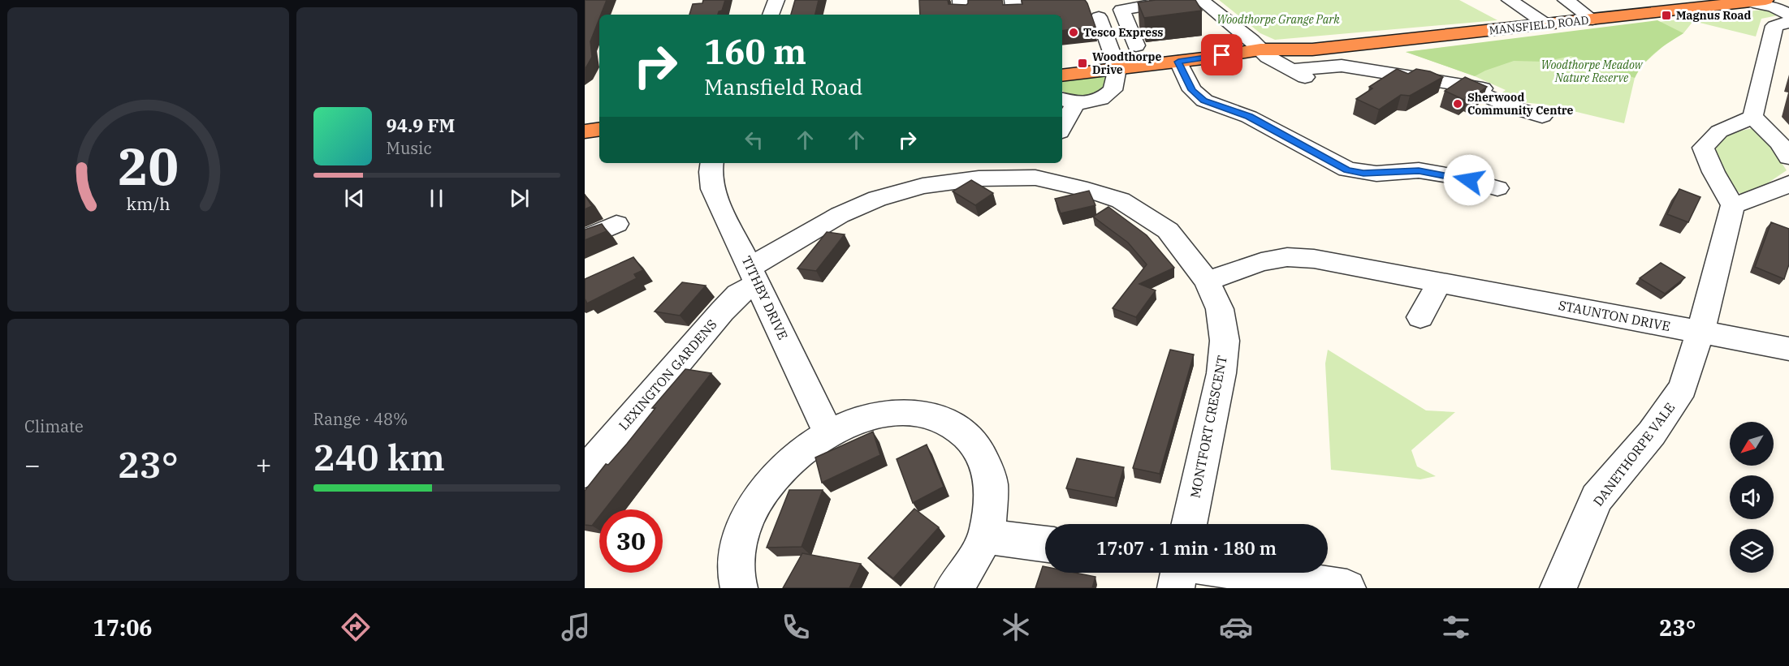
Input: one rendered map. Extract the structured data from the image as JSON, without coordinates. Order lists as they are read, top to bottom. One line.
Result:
{"streets":{"highway":["MANSFIELD ROAD"],"street":["TITHBY DRIVE","STAUNTON DRIVE","LEXINGTON GARDENS","MONTFORT CRESCENT","DANETHORPE VALE"]},"crossings":[["TITHBY DRIVE","LEXINGTON GARDENS"],["TITHBY DRIVE","MONTFORT CRESCENT"],["STAUNTON DRIVE","MONTFORT CRESCENT"],["STAUNTON DRIVE","DANETHORPE VALE"],["LEXINGTON GARDENS","MONTFORT CRESCENT"]],"parks":["Woodthorpe Grange Park","Woodthorpe Meadow Nature Reserve"],"places":{"transit":["Magnus Road","Woodthorpe Drive"],"other":["Tesco Express","Sherwood Community Centre"]},"north":"bottom left","page":{"turn":["160 m","Mansfield Road"],"song":["94.9 FM","Music"],"tile":["Climate",["Range · 48%","240 km"]],"heat":["−","23°","+"],"limit":"30","trip":"17:07 · 1 min · 180 m","tabs":["17:06","23°"],"gauge":["20","km/h"]}}
